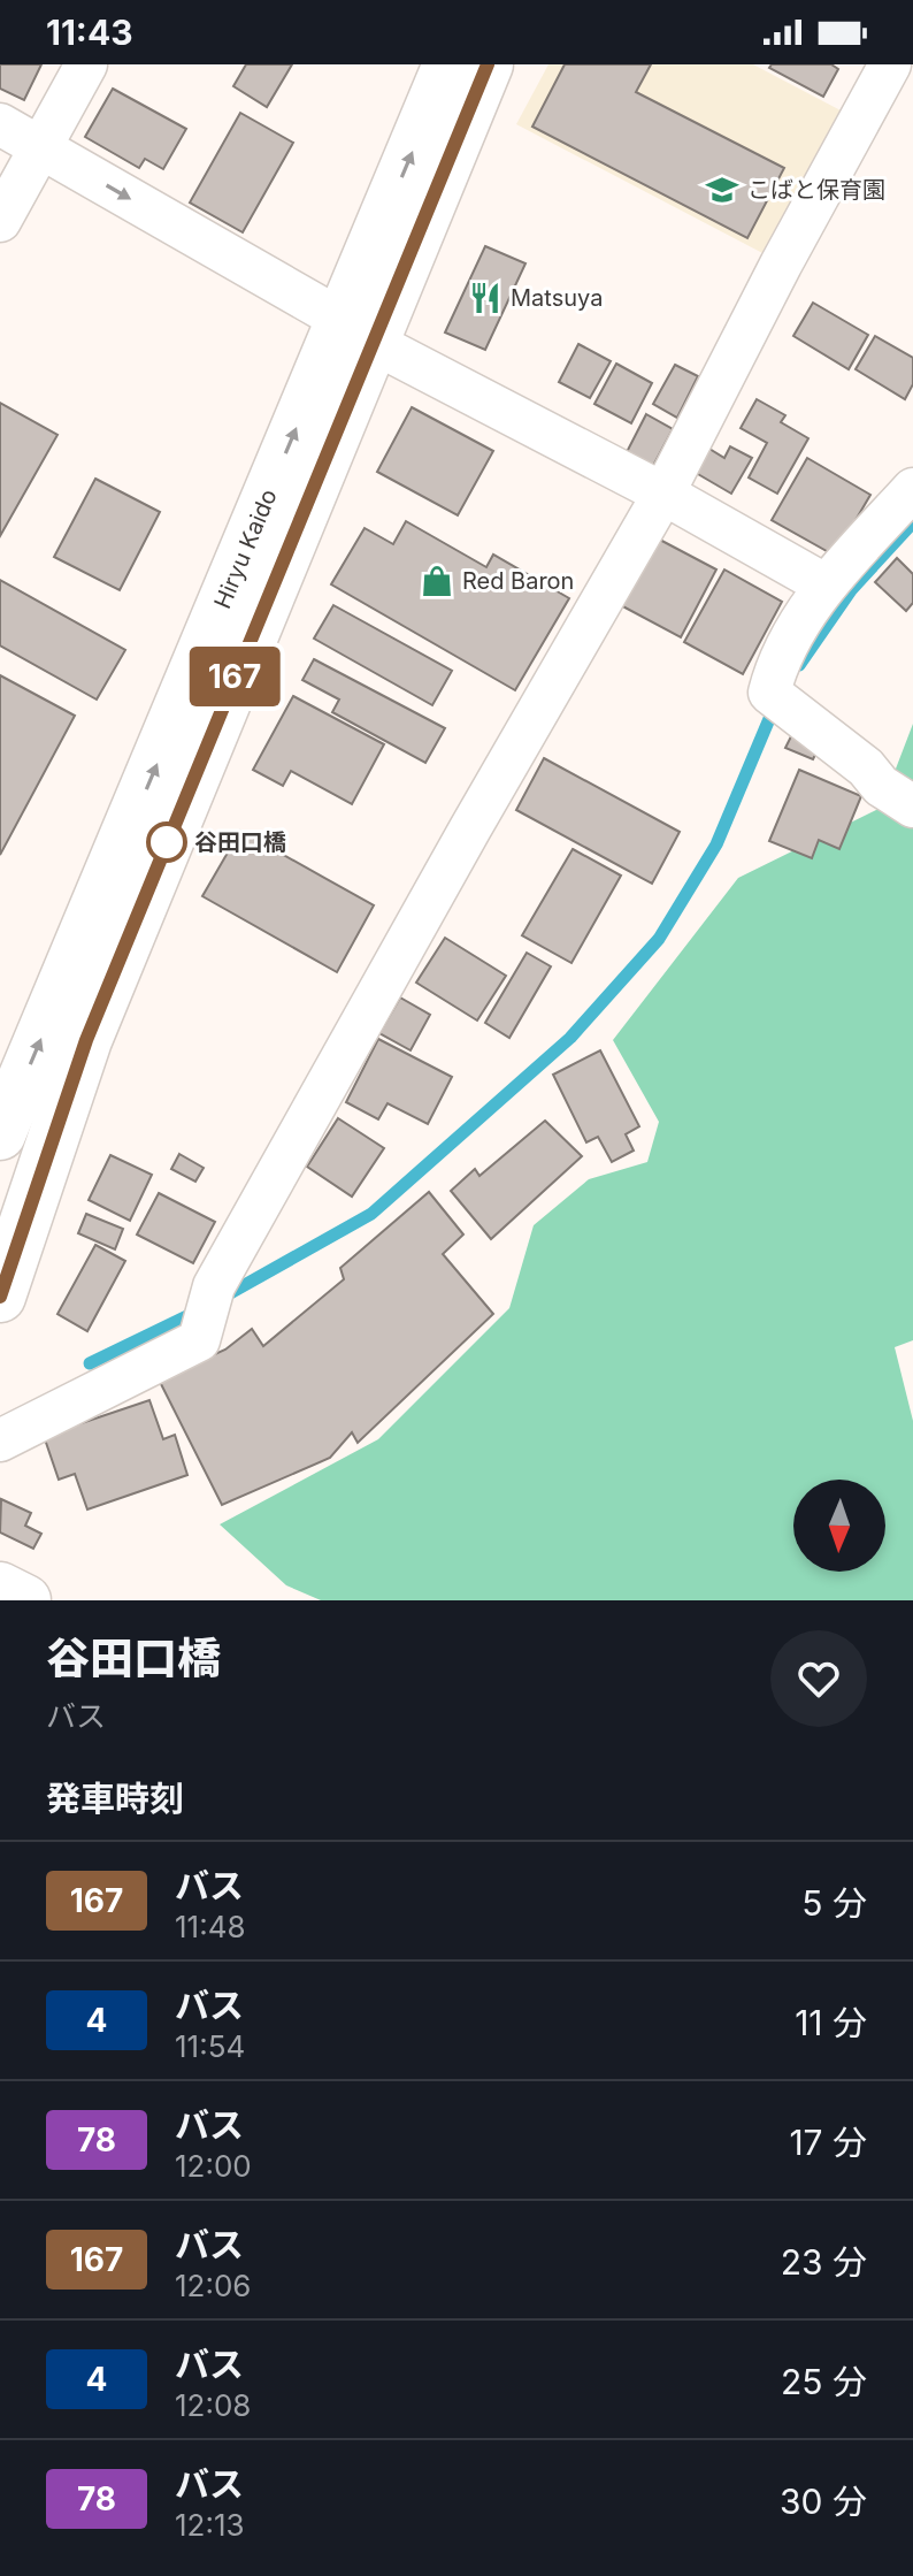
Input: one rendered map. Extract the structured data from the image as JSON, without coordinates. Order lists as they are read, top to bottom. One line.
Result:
{"streets":{"main road":["Hiryu Kaido"]},"places":{"school or university":["こばと保育園"],"restaurant":["Matsuya"],"shop":["Red Baron"],"other":["谷田口橋"]},"lines":["bus line 167"],"north":"bottom","page":{"status":"11:43","on_map":"167","heading":[["谷田口橋","バス"],"発車時刻"],"list":[{"mark":"167","name":"バス","note":"11:48","value":"5 分"},{"mark":"4","name":"バス","note":"11:54","value":"11 分"},{"mark":"78","name":"バス","note":"12:00","value":"17 分"},{"mark":"167","name":"バス","note":"12:06","value":"23 分"},{"mark":"4","name":"バス","note":"12:08","value":"25 分"},{"mark":"78","name":"バス","note":"12:13","value":"30 分"}]}}
